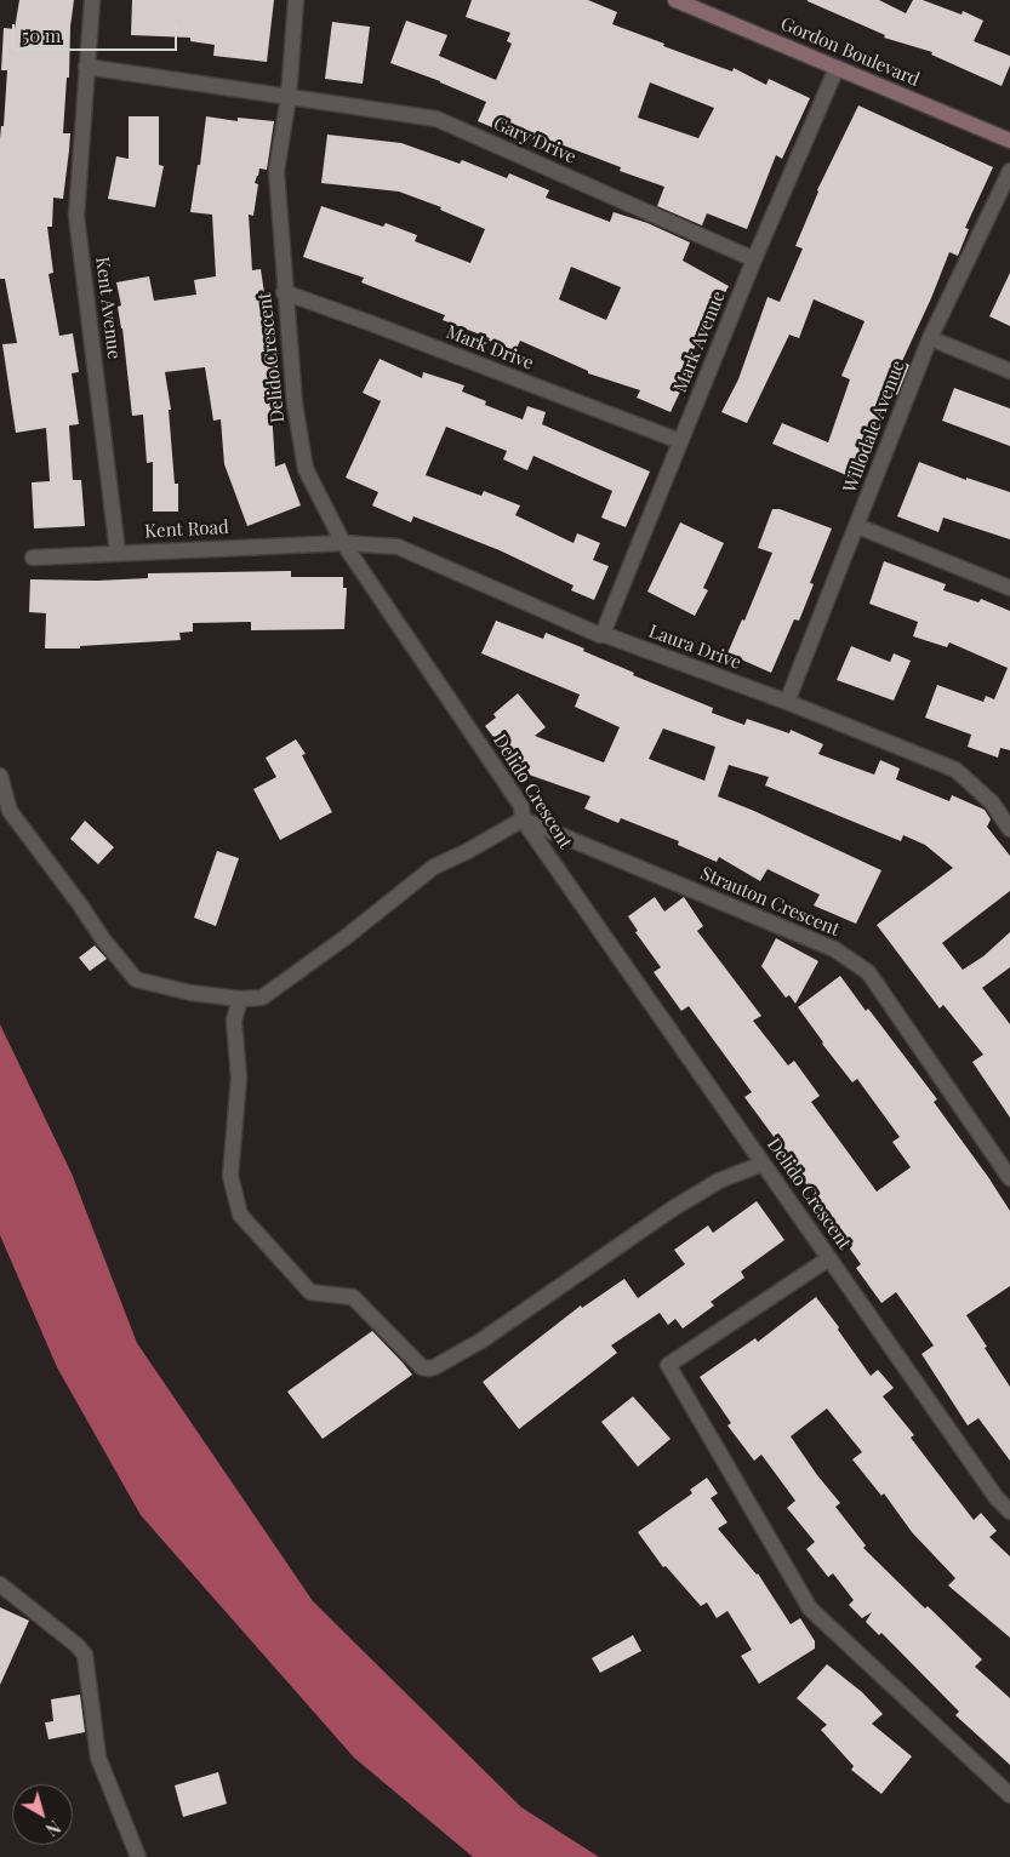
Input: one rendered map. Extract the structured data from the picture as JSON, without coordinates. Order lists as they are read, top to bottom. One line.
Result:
{"streets":{"street":["Gordon Boulevard","Gary Drive","Kent Avenue","Mark Avenue","Mark Drive","Delido Crescent","Willodale Avenue","Kent Road","Laura Drive","Strauton Crescent"]},"crossings":[["Gordon Boulevard","Mark Avenue"],["Gary Drive","Mark Avenue"],["Gary Drive","Delido Crescent"],["Kent Avenue","Kent Road"],["Mark Avenue","Mark Drive"],["Mark Avenue","Laura Drive"],["Mark Drive","Delido Crescent"],["Delido Crescent","Kent Road"],["Delido Crescent","Laura Drive"],["Delido Crescent","Strauton Crescent"],["Willodale Avenue","Laura Drive"],["Kent Road","Laura Drive"]],"scale_bar":"50 m","north":"bottom right"}
